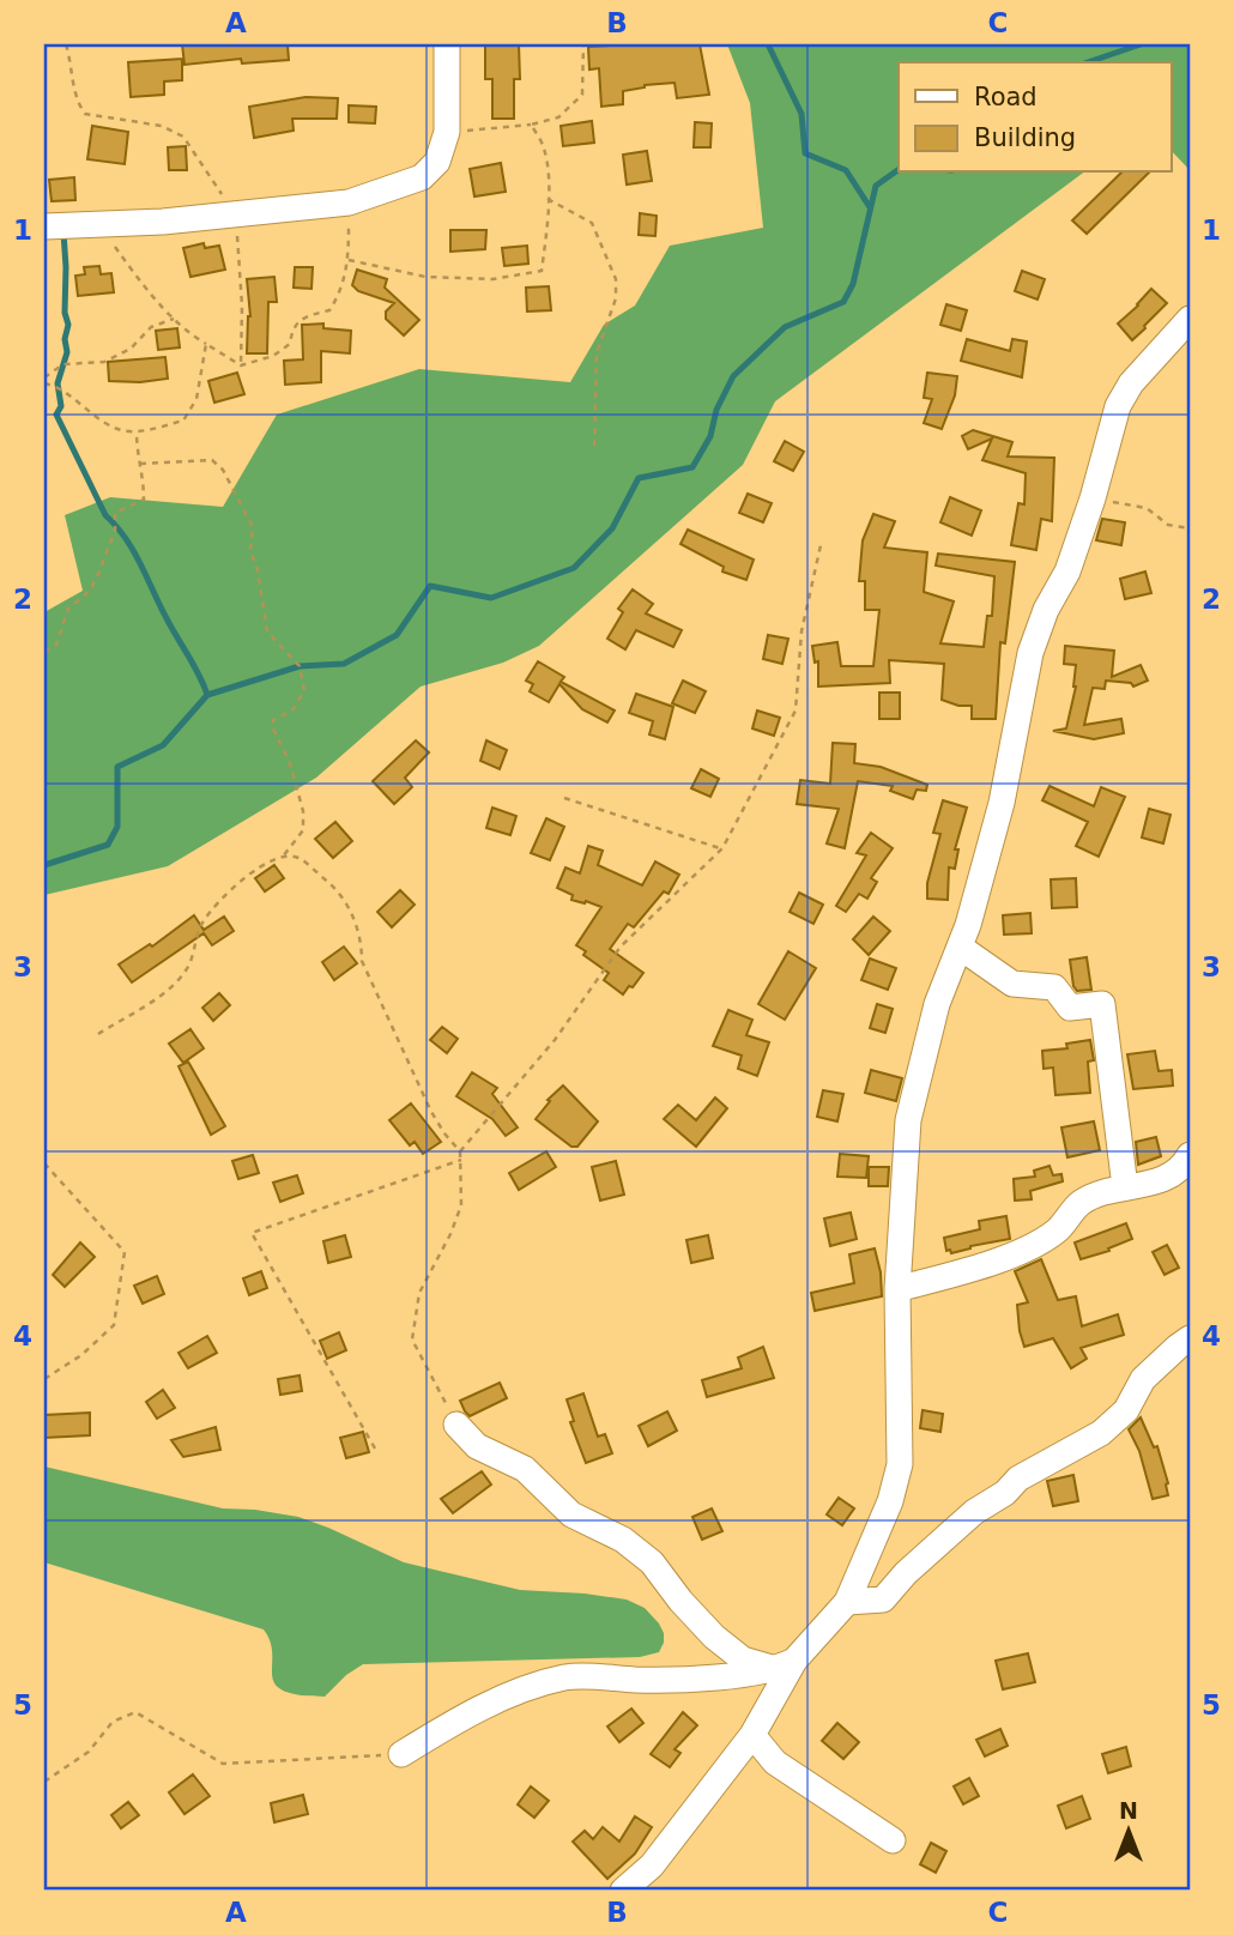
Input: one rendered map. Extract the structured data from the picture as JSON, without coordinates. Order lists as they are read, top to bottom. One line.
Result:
{"legend":["Road","Building"],"north":"top","grid":{"columns":["A","B","C"],"rows":["1","2","3","4","5"]}}
